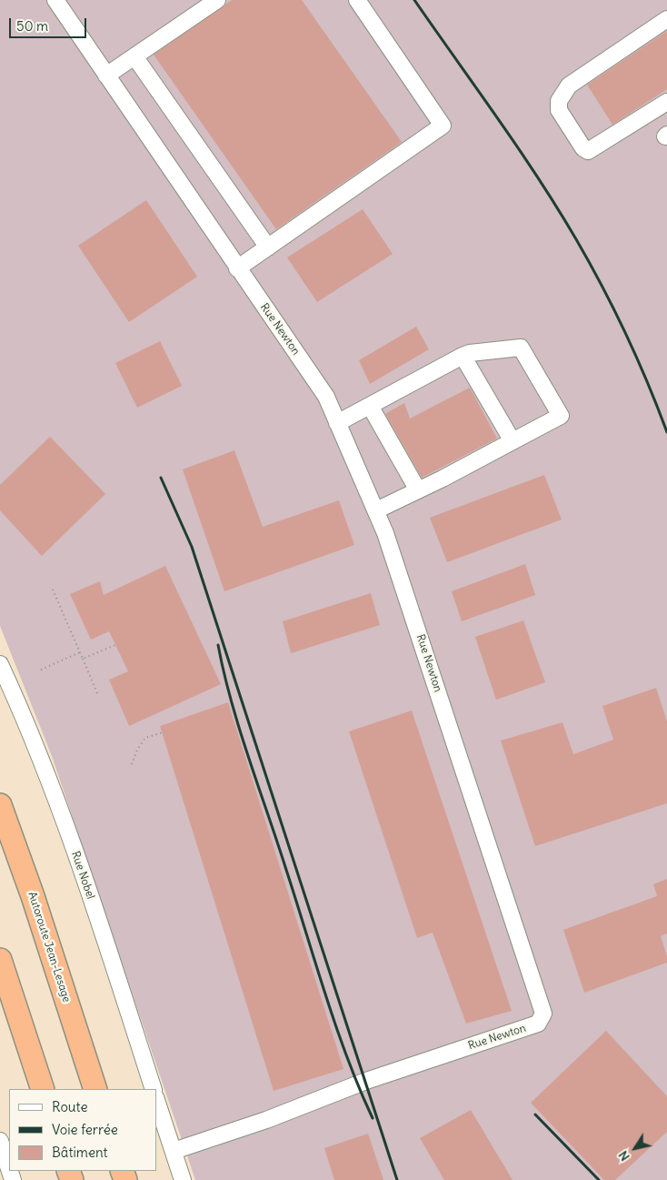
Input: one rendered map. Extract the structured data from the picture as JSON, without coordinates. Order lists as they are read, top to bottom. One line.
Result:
{"streets":{"highway":["Autoroute Jean-Lesage"],"street":["Rue Newton","Rue Nobel"]},"legend":["Route","Voie ferrée","Bâtiment"],"scale_bar":"50 m","north":"bottom left"}
